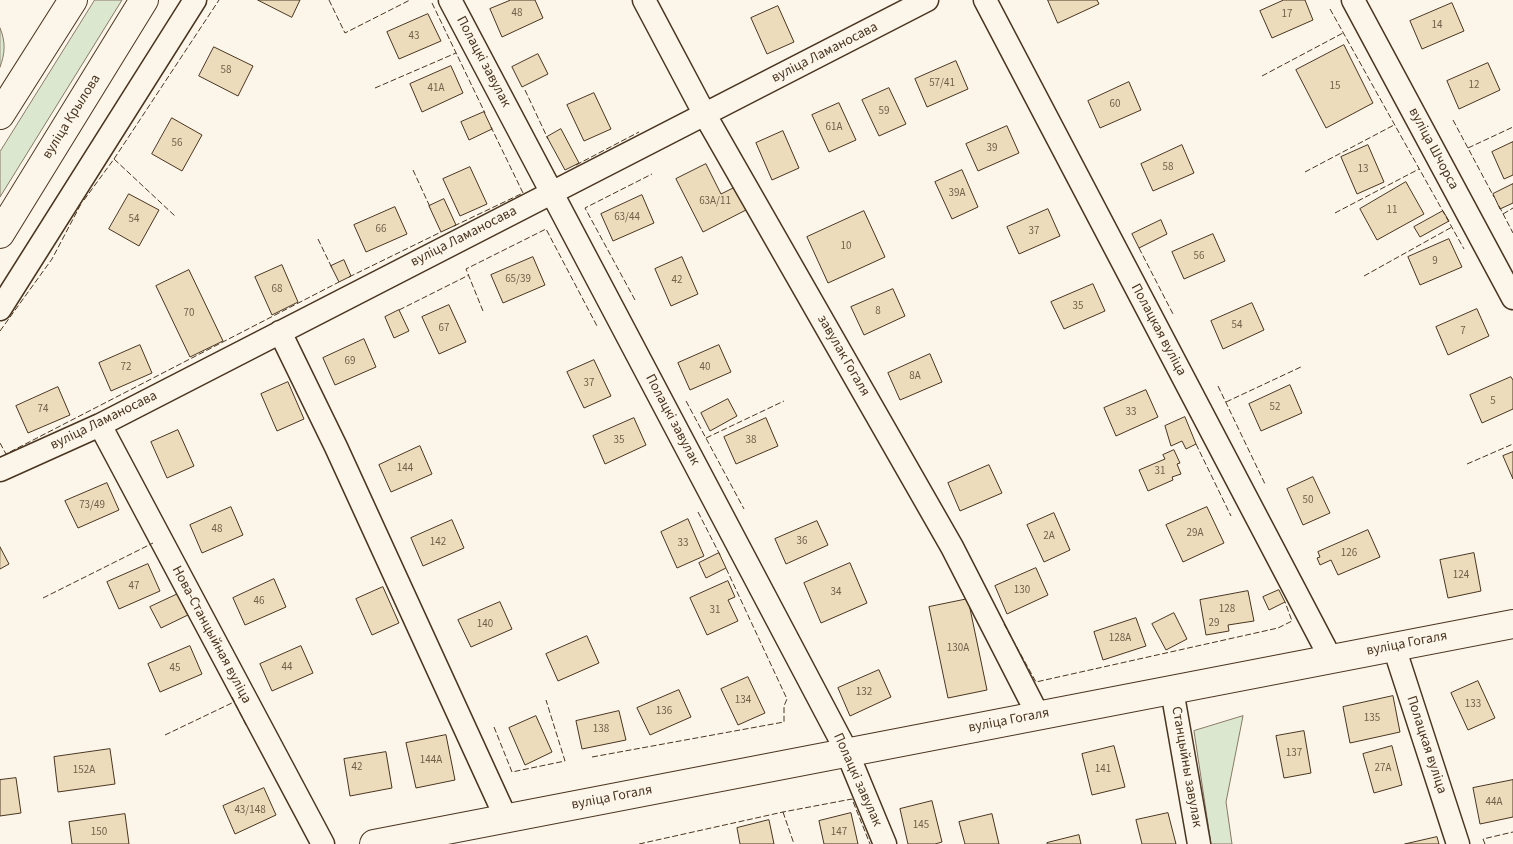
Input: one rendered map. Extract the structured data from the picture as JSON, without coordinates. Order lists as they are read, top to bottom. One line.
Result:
{"streets":{"main road":["вуліца Крылова","вуліца Гогаля"],"street":["вуліца Ламаносава","Полацкі завулак","вуліца Шчорса","Полацкая вуліца","завулак Гогаля","Нова-Станцыйная вуліца","Станцыйны завулак"]},"crossings":[["вуліца Ламаносава","Полацкі завулак"],["вуліца Ламаносава","завулак Гогаля"],["вуліца Ламаносава","Нова-Станцыйная вуліца"],["Полацкі завулак","вуліца Гогаля"],["Полацкая вуліца","вуліца Гогаля"],["завулак Гогаля","вуліца Гогаля"],["вуліца Гогаля","Станцыйны завулак"]],"house_numbers":["48","17","14","43","58","57/41","12","15","41А","60","59","61А","56","39","58","13","39А","63А/11","11","63/44","54","66","37","10","56","9","65/39","42","68","35","8","70","54","67","7","69","72","40","8А","37","5","52","74","33","35","38","144","31","50","73/49","48","29А","2А","36","142","33","126","124","47","130","34","46","128","31","29","140","128А","130А","44","45","132","134","133","136","135","138","137","144А","42","27А","141","152А","44А","43/148","145","150","147"]}
